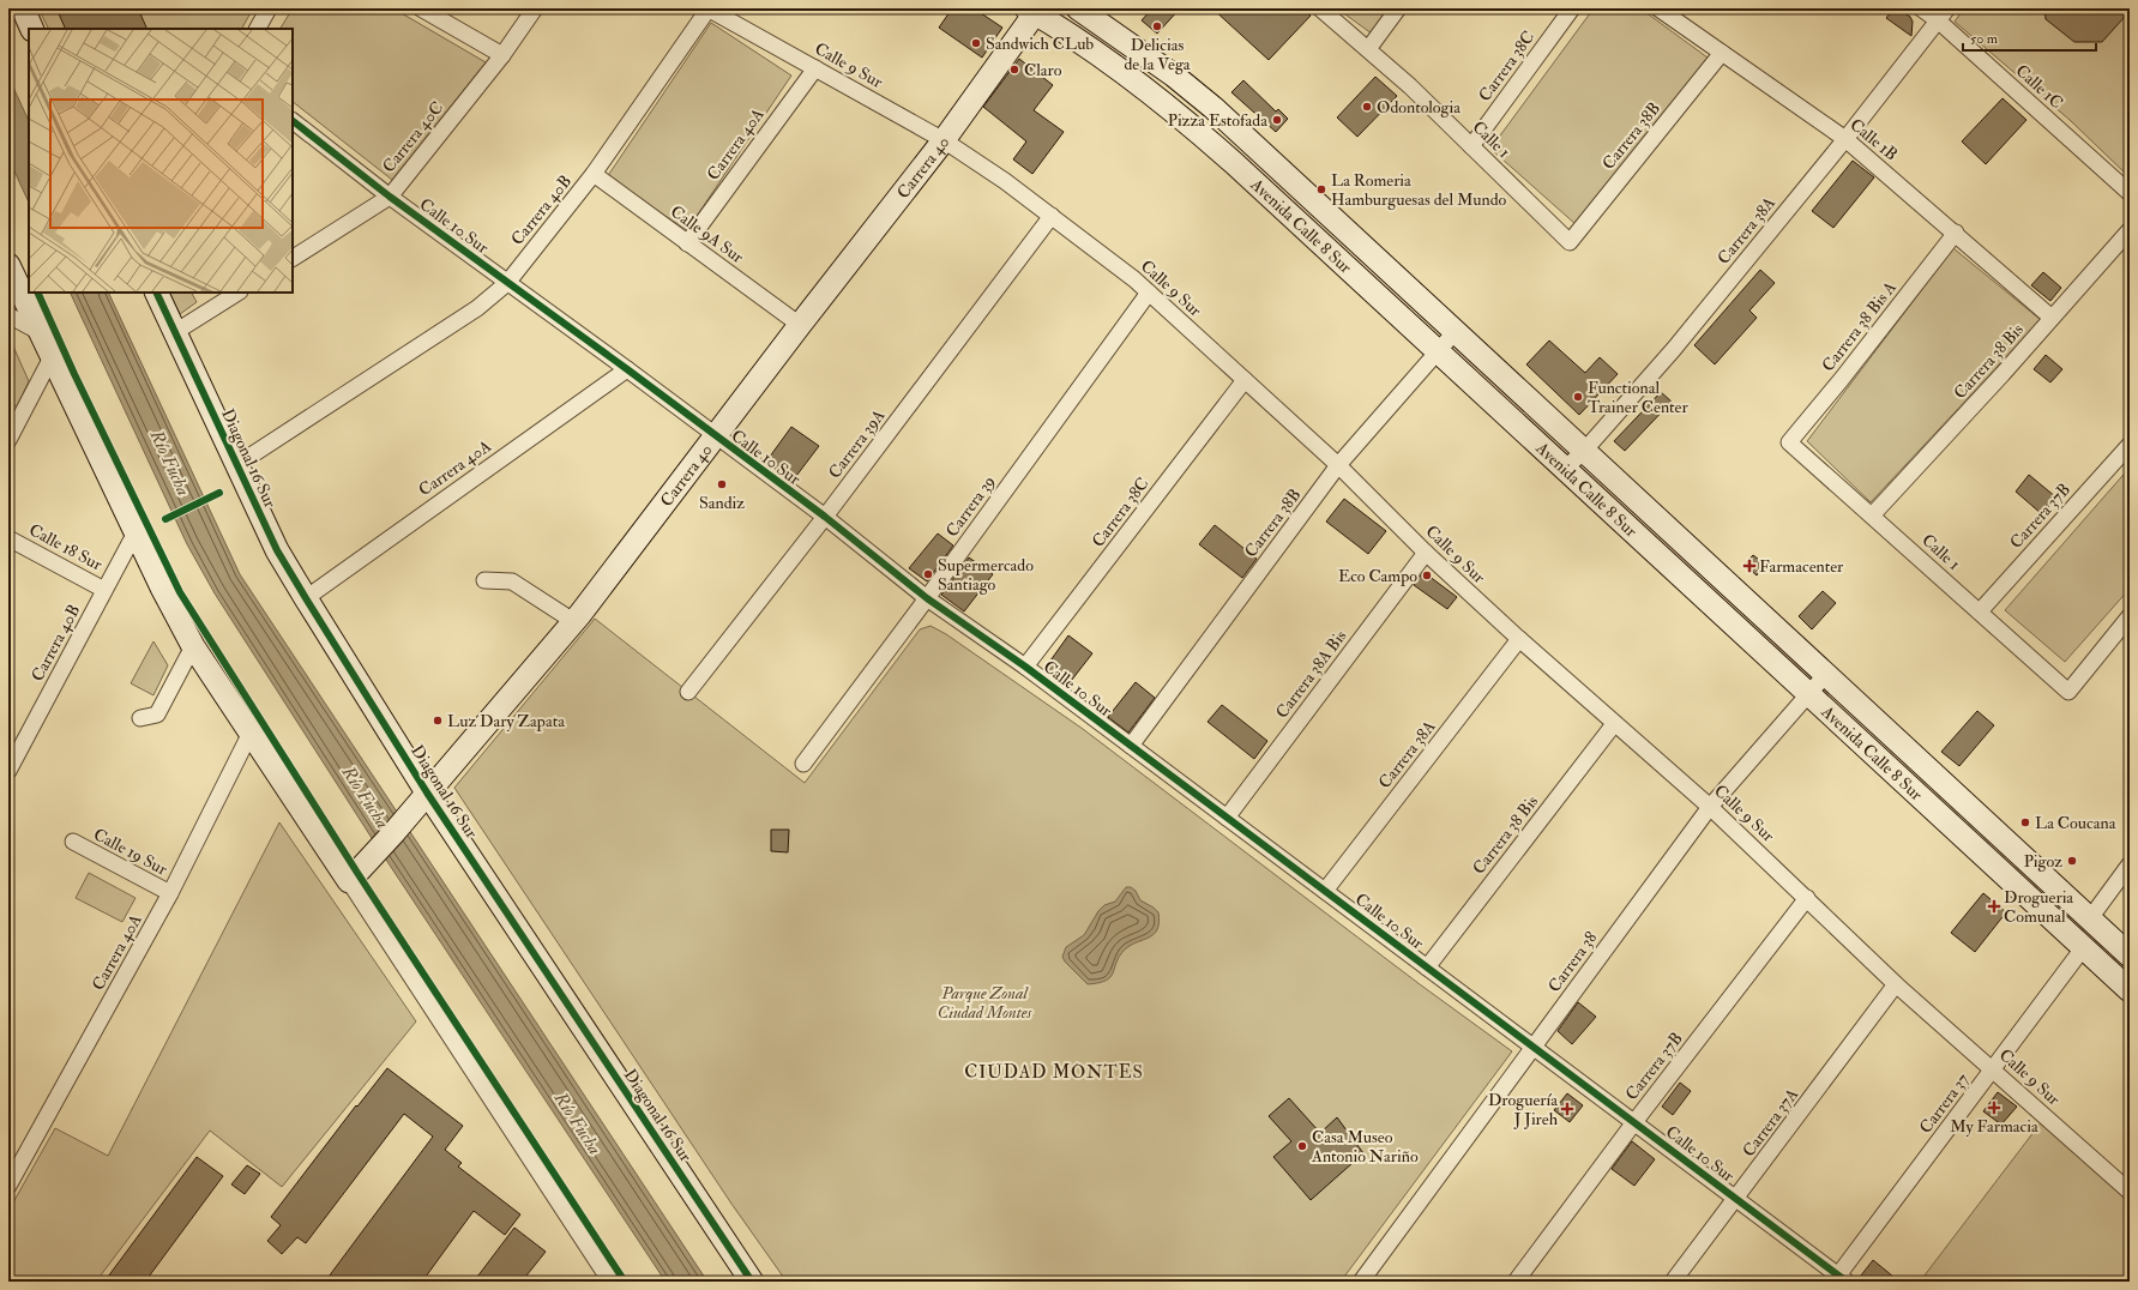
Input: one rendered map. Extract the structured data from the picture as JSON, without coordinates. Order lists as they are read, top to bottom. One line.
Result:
{"streets":{"street":["Calle 9 Sur","Carrera 38C","Calle 1C","Carrera 38B","Carrera 40C","Calle 1","Calle 1B","Carrera 40A","Carrera 40","Carrera 40B","Calle 10 Sur","Avenida Calle 8 Sur","Carrera 38A","Calle 9A Sur","Carrera 38 Bis A","Carrera 38 Bis","Carrera 39A","Diagonal 16 Sur","Carrera 39","Carrera 37B","Calle 18 Sur","Carrera 38A Bis","Calle 19 Sur","Carrera 38","Carrera 37","Carrera 37A"]},"crossings":[["Calle 9 Sur","Carrera 38C"],["Calle 9 Sur","Carrera 38B"],["Calle 9 Sur","Carrera 40A"],["Calle 9 Sur","Carrera 40"],["Calle 9 Sur","Carrera 40B"],["Calle 9 Sur","Carrera 38A"],["Calle 9 Sur","Carrera 38 Bis"],["Calle 9 Sur","Carrera 39A"],["Calle 9 Sur","Carrera 39"],["Calle 9 Sur","Carrera 37B"],["Calle 9 Sur","Carrera 38A Bis"],["Calle 9 Sur","Carrera 38"],["Calle 9 Sur","Carrera 37"],["Calle 9 Sur","Carrera 37A"],["Carrera 38C","Calle 1"],["Carrera 38C","Calle 10 Sur"],["Calle 1C","Carrera 38A"],["Carrera 38B","Calle 1"],["Carrera 38B","Calle 1B"],["Carrera 38B","Calle 10 Sur"],["Carrera 38B","Avenida Calle 8 Sur"],["Carrera 40C","Calle 10 Sur"],["Calle 1","Carrera 38 Bis A"],["Calle 1","Carrera 38 Bis"],["Calle 1","Carrera 37B"],["Calle 1B","Carrera 38A"],["Calle 1B","Carrera 38 Bis A"],["Calle 1B","Carrera 38 Bis"],["Carrera 40A","Calle 10 Sur"],["Carrera 40A","Calle 9A Sur"],["Carrera 40A","Diagonal 16 Sur"],["Carrera 40A","Calle 19 Sur"],["Carrera 40","Calle 10 Sur"],["Carrera 40","Avenida Calle 8 Sur"],["Carrera 40","Calle 9A Sur"],["Carrera 40","Diagonal 16 Sur"],["Carrera 40B","Calle 10 Sur"],["Carrera 40B","Calle 9A Sur"],["Carrera 40B","Diagonal 16 Sur"],["Carrera 40B","Calle 18 Sur"],["Calle 10 Sur","Carrera 38A"],["Calle 10 Sur","Carrera 38 Bis"],["Calle 10 Sur","Carrera 39A"],["Calle 10 Sur","Carrera 39"],["Calle 10 Sur","Carrera 37B"],["Calle 10 Sur","Carrera 38A Bis"],["Calle 10 Sur","Carrera 38"],["Calle 10 Sur","Carrera 37"],["Calle 10 Sur","Carrera 37A"],["Avenida Calle 8 Sur","Carrera 38A"],["Avenida Calle 8 Sur","Carrera 38"],["Avenida Calle 8 Sur","Carrera 37"]],"districts":["CIUDAD MONTES"],"water":["Río Fucha"],"parks":["Parque Zonal Ciudad Montes"],"places":{"other":["Delicias de la Vega","Sandwich CLub","Claro","Odontologia","Pizza Estofada","La Romeria Hamburguesas del Mundo","Functional Trainer Center","Sandiz","Supermercado Santiago","Eco Campo","Luz Dary Zapata","La Coucana","Pigoz","Casa Museo Antonio Nariño"],"health":["Farmacenter","Drogueria Comunal","My Farmacia","Droguería J Jireh"]},"scale_bar":"50 m"}
